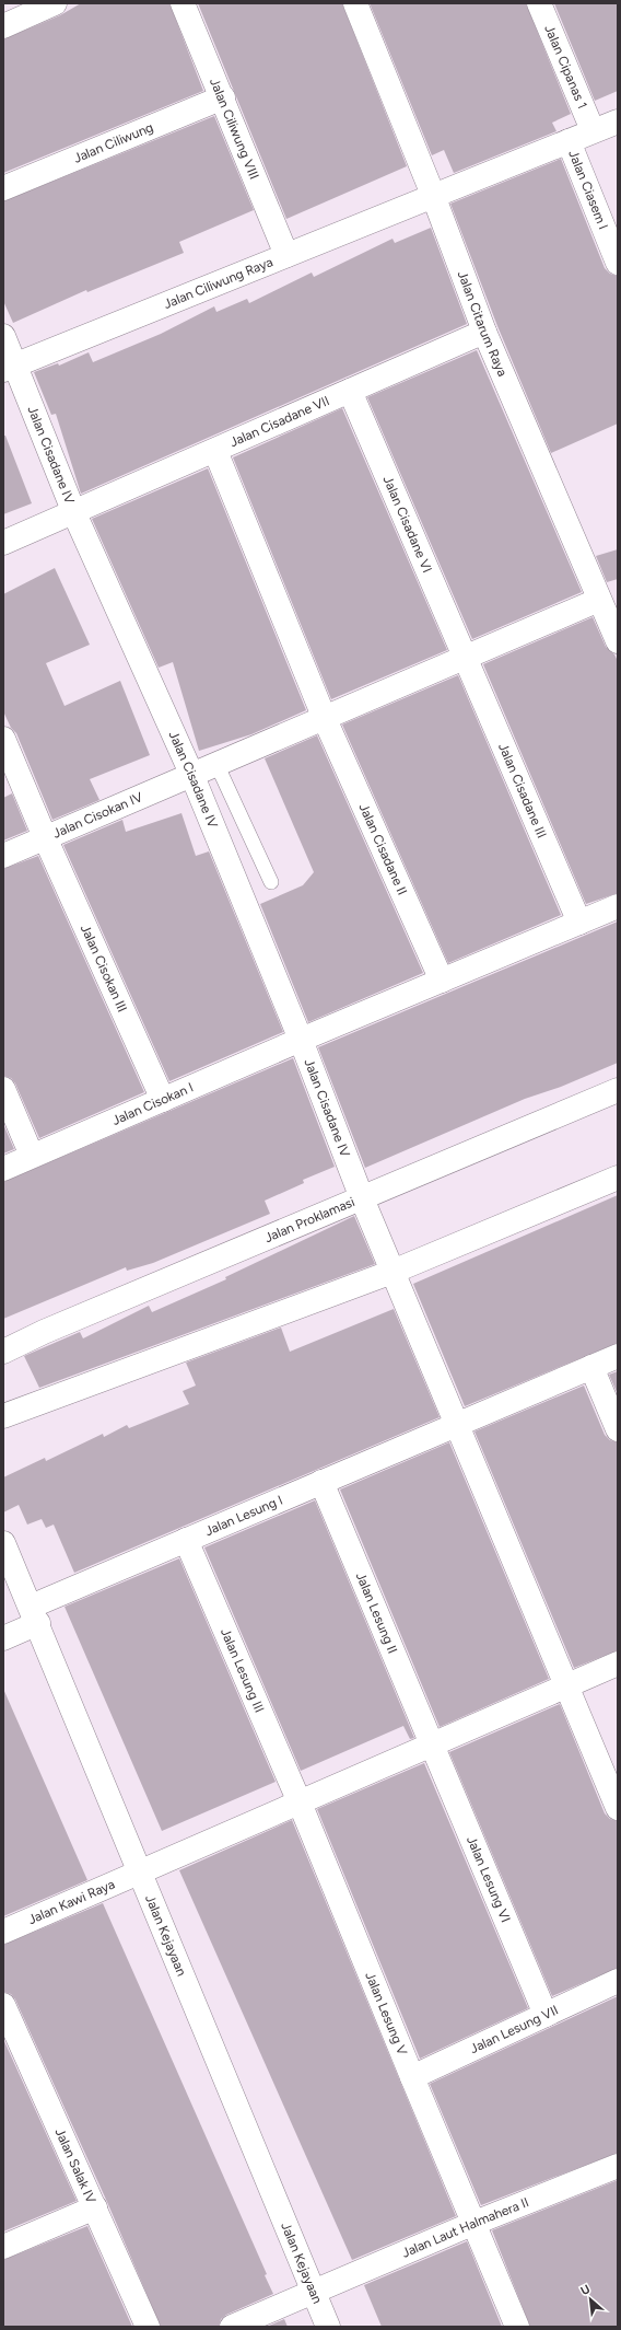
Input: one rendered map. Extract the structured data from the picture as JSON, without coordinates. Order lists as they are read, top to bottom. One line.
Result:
{"streets":{"street":["Jalan Cipanas 1","Jalan Ciliwung VIII","Jalan Ciliwung","Jalan Ciasem I","Jalan Ciliwung Raya","Jalan Citarum Raya","Jalan Cisadane VII","Jalan Cisadane IV","Jalan Cisadane VI","Jalan Cisadane III","Jalan Cisokan IV","Jalan Cisadane II","Jalan Cisokan III","Jalan Cisokan I","Jalan Proklamasi","Jalan Lesung I","Jalan Lesung II","Jalan Lesung III","Jalan Lesung VI","Jalan Kawi Raya","Jalan Kejayaan","Jalan Lesung V","Jalan Lesung VII","Jalan Salak IV","Jalan Laut Halmahera II"]},"crossings":[["Jalan Cipanas 1","Jalan Ciliwung Raya"],["Jalan Ciliwung VIII","Jalan Ciliwung"],["Jalan Ciliwung VIII","Jalan Ciliwung Raya"],["Jalan Ciasem I","Jalan Ciliwung Raya"],["Jalan Ciliwung Raya","Jalan Citarum Raya"],["Jalan Ciliwung Raya","Jalan Cisadane IV"],["Jalan Citarum Raya","Jalan Cisadane VII"],["Jalan Citarum Raya","Jalan Cisokan IV"],["Jalan Cisadane VII","Jalan Cisadane IV"],["Jalan Cisadane VII","Jalan Cisadane VI"],["Jalan Cisadane VII","Jalan Cisadane II"],["Jalan Cisadane IV","Jalan Cisokan IV"],["Jalan Cisadane IV","Jalan Cisokan I"],["Jalan Cisadane IV","Jalan Proklamasi"],["Jalan Cisadane IV","Jalan Lesung I"],["Jalan Cisadane IV","Jalan Kawi Raya"],["Jalan Cisadane VI","Jalan Cisadane III"],["Jalan Cisadane VI","Jalan Cisokan IV"],["Jalan Cisadane III","Jalan Cisokan IV"],["Jalan Cisadane III","Jalan Cisokan I"],["Jalan Cisokan IV","Jalan Cisadane II"],["Jalan Cisokan IV","Jalan Cisokan III"],["Jalan Cisadane II","Jalan Cisokan I"],["Jalan Cisokan III","Jalan Cisokan I"],["Jalan Lesung I","Jalan Lesung II"],["Jalan Lesung I","Jalan Lesung III"],["Jalan Lesung I","Jalan Kejayaan"],["Jalan Lesung II","Jalan Lesung VI"],["Jalan Lesung II","Jalan Kawi Raya"],["Jalan Lesung III","Jalan Kawi Raya"],["Jalan Lesung III","Jalan Lesung V"],["Jalan Lesung VI","Jalan Kawi Raya"],["Jalan Lesung VI","Jalan Lesung VII"],["Jalan Kawi Raya","Jalan Kejayaan"],["Jalan Kawi Raya","Jalan Lesung V"],["Jalan Kejayaan","Jalan Laut Halmahera II"],["Jalan Lesung V","Jalan Lesung VII"],["Jalan Lesung V","Jalan Laut Halmahera II"]],"north":"top left"}
